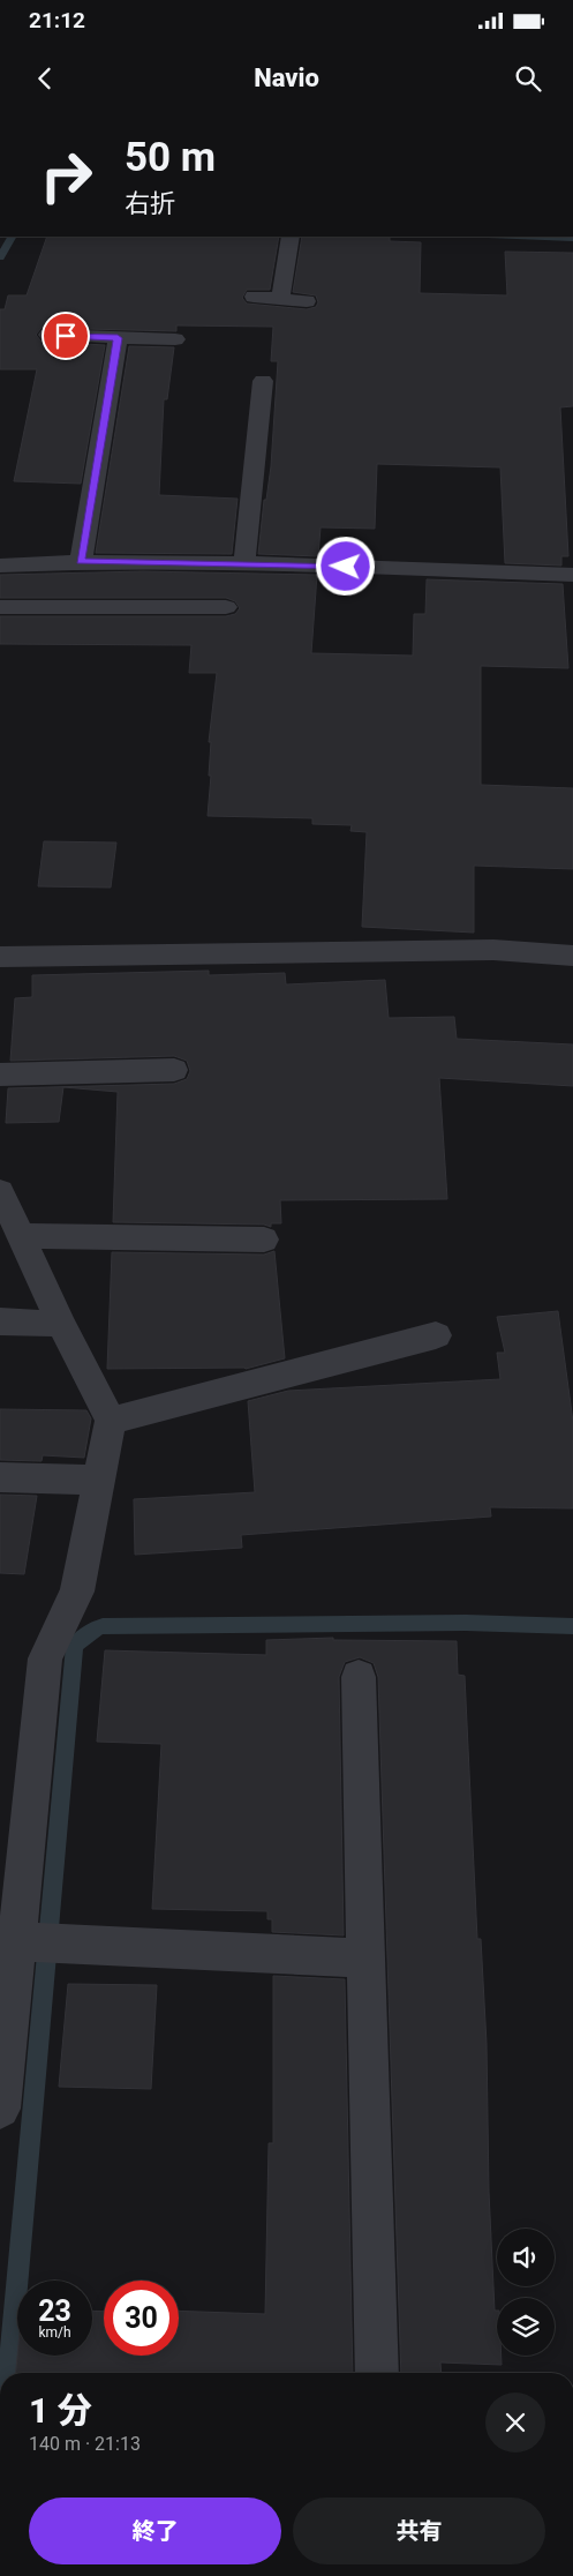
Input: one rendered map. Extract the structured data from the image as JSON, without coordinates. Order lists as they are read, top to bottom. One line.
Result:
{"page":{"status":"21:12","header":"Navio","turn":["50 m","右折"],"speed":"23 km/h","limit":"30","heading":["1 分","140 m · 21:13"],"buttons":["終了","共有"]}}
